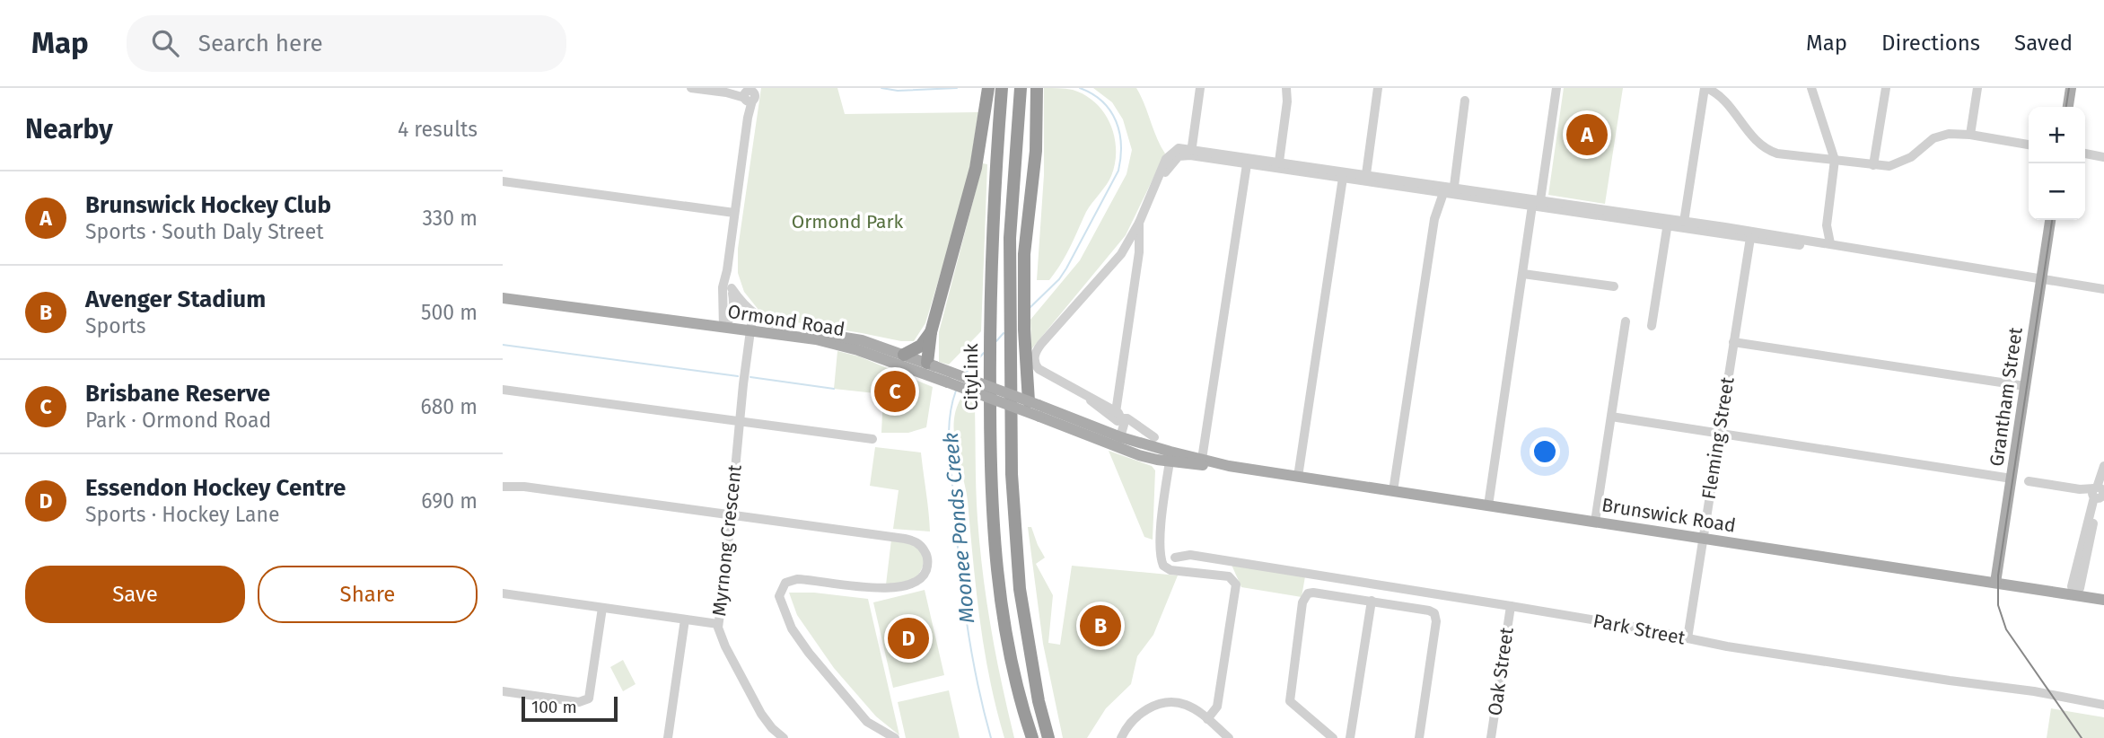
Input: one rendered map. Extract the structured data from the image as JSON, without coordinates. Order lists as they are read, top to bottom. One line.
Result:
{"streets":{"highway":["CityLink"],"main road":["Ormond Road","Grantham Street","Brunswick Road"],"street":["Fleming Street","Myrnong Crescent","Park Street","Oak Street"]},"crossings":[["Ormond Road","Brunswick Road"],["Ormond Road","Myrnong Crescent"],["Grantham Street","Brunswick Road"],["Fleming Street","Brunswick Road"],["Fleming Street","Park Street"],["Park Street","Oak Street"]],"water":["Moonee Ponds Creek"],"parks":["Ormond Park"],"scale_bar":"100 m","page":{"header":"Map","search":"Search here","nav":["Map","Directions","Saved"],"heading":["Nearby","4 results"],"map_buttons":["+","−"],"pins":["A","C","B","D"],"list":[{"mark":"A","name":"Brunswick Hockey Club","note":"Sports · South Daly Street","value":"330 m"},{"mark":"B","name":"Avenger Stadium","note":"Sports","value":"500 m"},{"mark":"C","name":"Brisbane Reserve","note":"Park · Ormond Road","value":"680 m"},{"mark":"D","name":"Essendon Hockey Centre","note":"Sports · Hockey Lane","value":"690 m"}],"buttons":["Save","Share"],"scale":"100 m"}}
